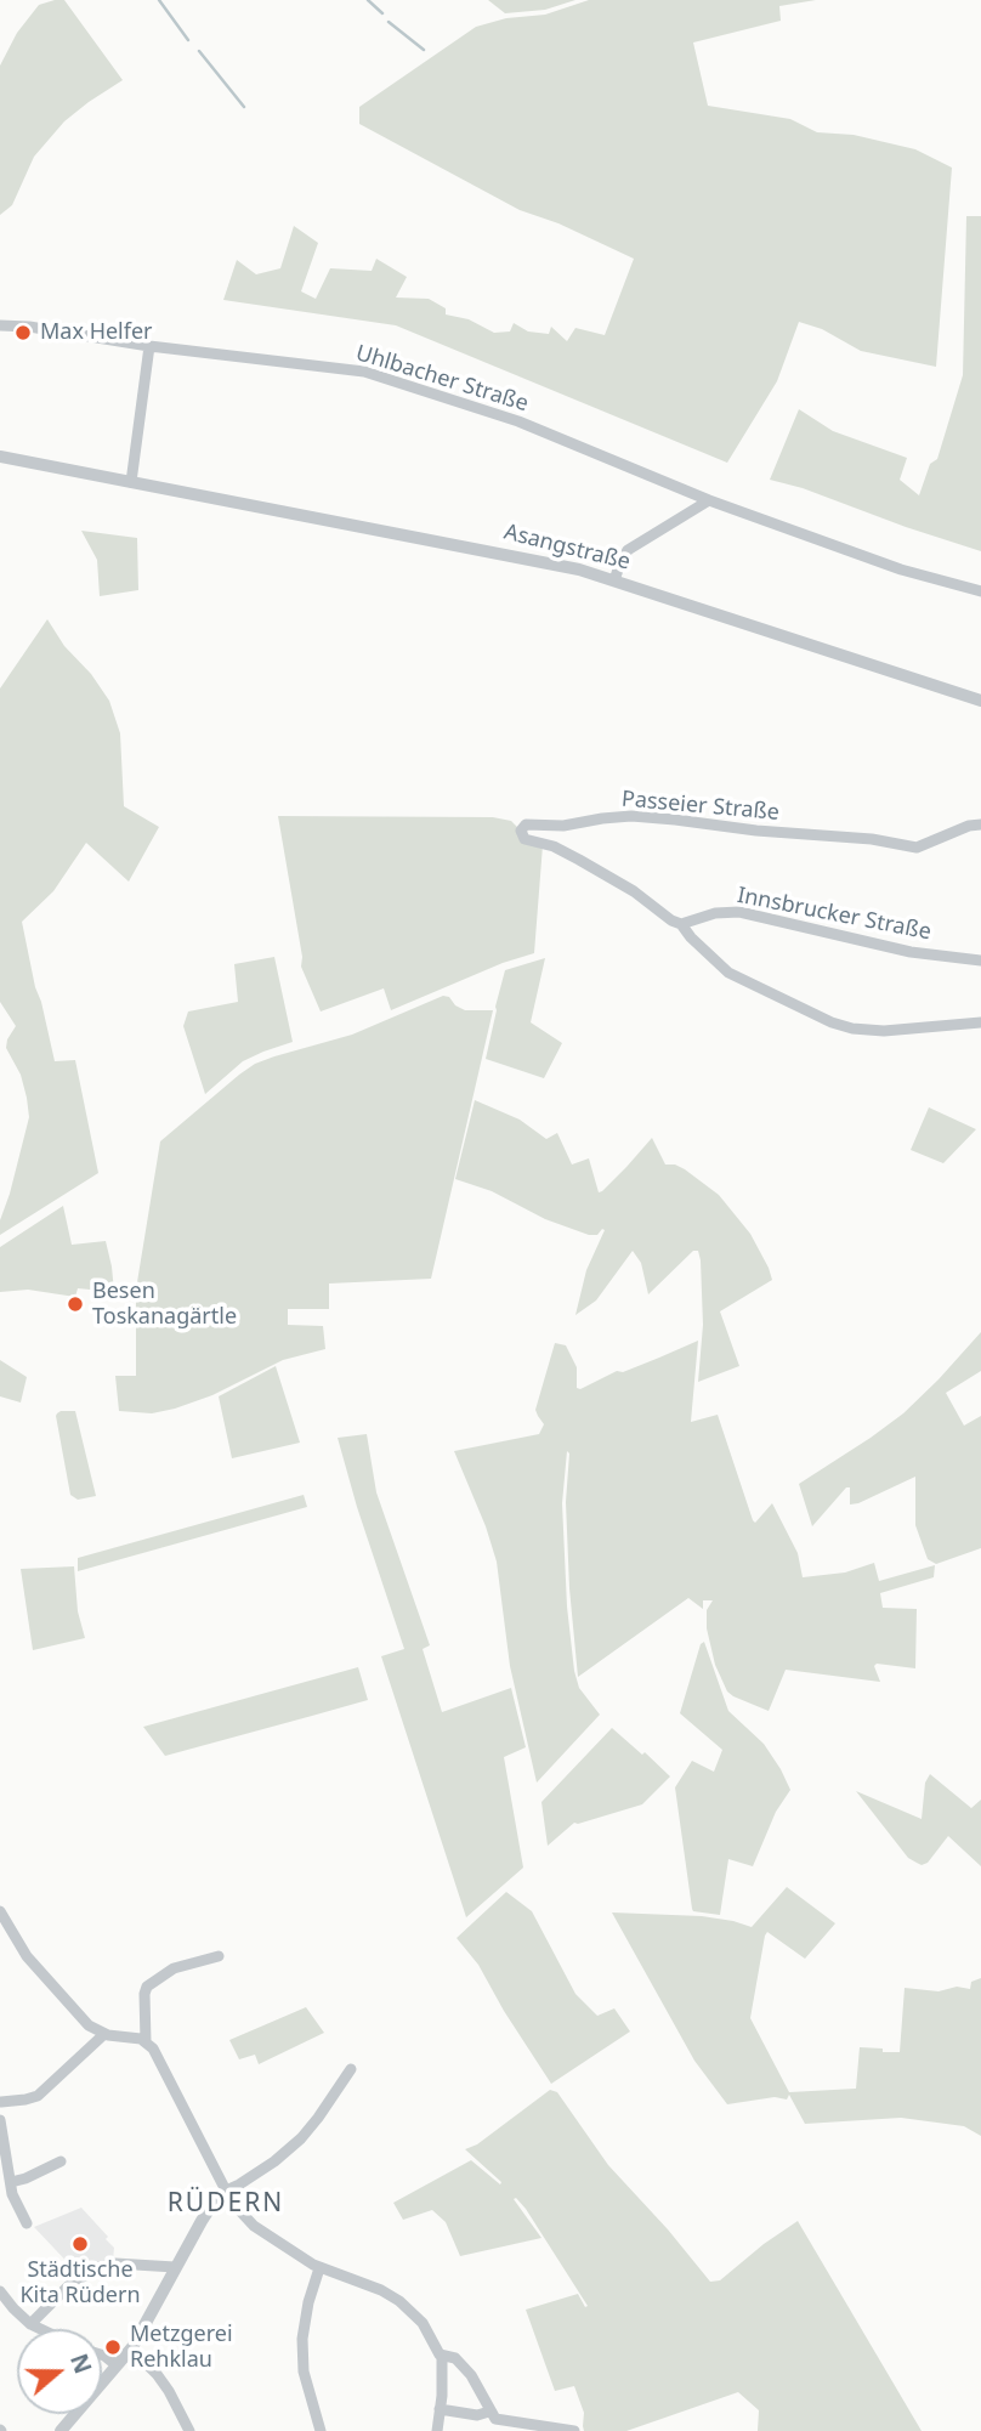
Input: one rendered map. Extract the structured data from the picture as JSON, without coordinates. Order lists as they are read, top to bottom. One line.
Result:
{"streets":{"street":["Uhlbacher Straße","Asangstraße","Passeier Straße","Innsbrucker Straße"]},"crossings":[["Passeier Straße","Innsbrucker Straße"]],"districts":["RÜDERN"],"places":["Max Helfer","Besen Toskanagärtle","Städtische Kita Rüdern","Metzgerei Rehklau"],"north":"right"}
